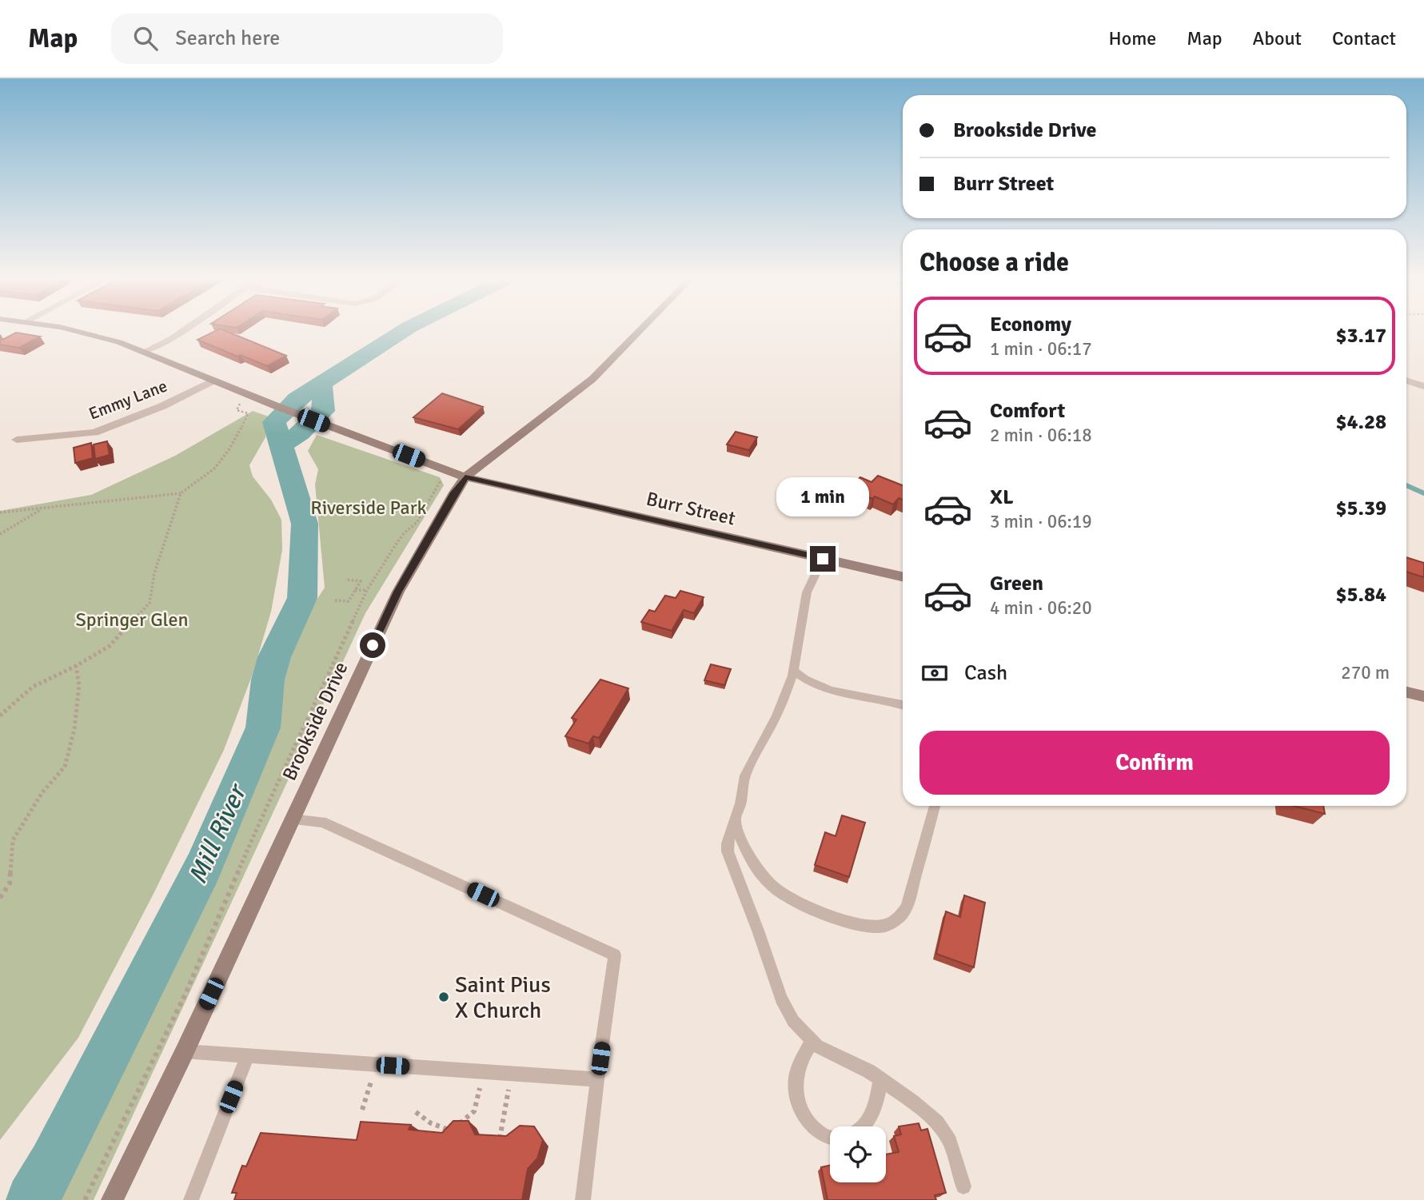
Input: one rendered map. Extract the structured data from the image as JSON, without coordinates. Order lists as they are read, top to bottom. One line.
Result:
{"streets":{"main road":["Burr Street","Brookside Drive"],"street":["Emmy Lane"]},"crossings":[["Emmy Lane","Burr Street"],["Burr Street","Brookside Drive"]],"water":["Mill River"],"parks":["Riverside Park","Springer Glen"],"places":["Saint Pius X Church"],"page":{"header":"Map","search":"Search here","nav":["Home","Map","About","Contact"],"banner":["Brookside Drive","Burr Street"],"heading":"Choose a ride","list":[{"name":"Economy","note":"1 min · 06:17","value":"$3.17"},{"name":"Comfort","note":"2 min · 06:18","value":"$4.28"},{"name":"XL","note":"3 min · 06:19","value":"$5.39"},{"name":"Green","note":"4 min · 06:20","value":"$5.84"}],"bubble":"1 min","pay":["Cash","270 m"],"buttons":"Confirm"}}
